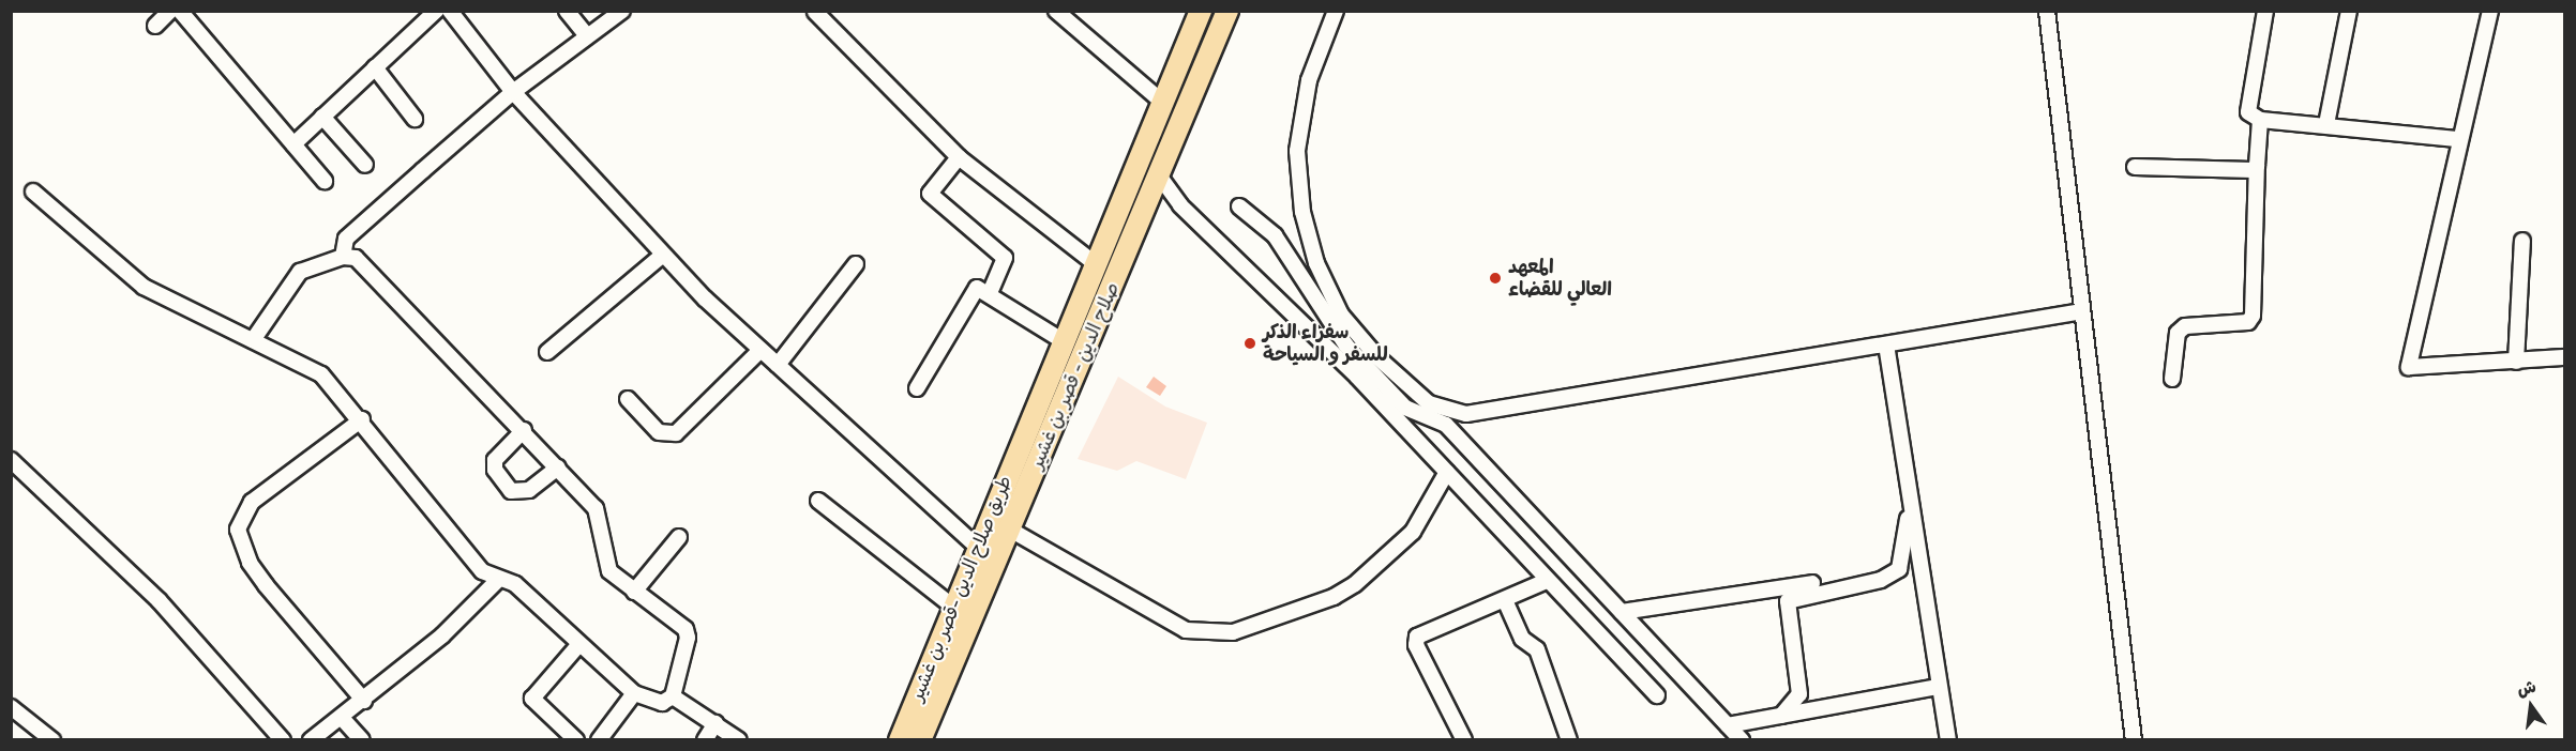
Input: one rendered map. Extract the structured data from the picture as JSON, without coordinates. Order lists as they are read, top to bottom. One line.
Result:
{"streets":{"highway":["صلاح الدين - قصر بن غشير","طريق صلاح الدين -قصر بن غشير"]},"places":["المعهد العالي للقضاء","سفراء الذكر للسفر و السياحة"],"north":"top"}
